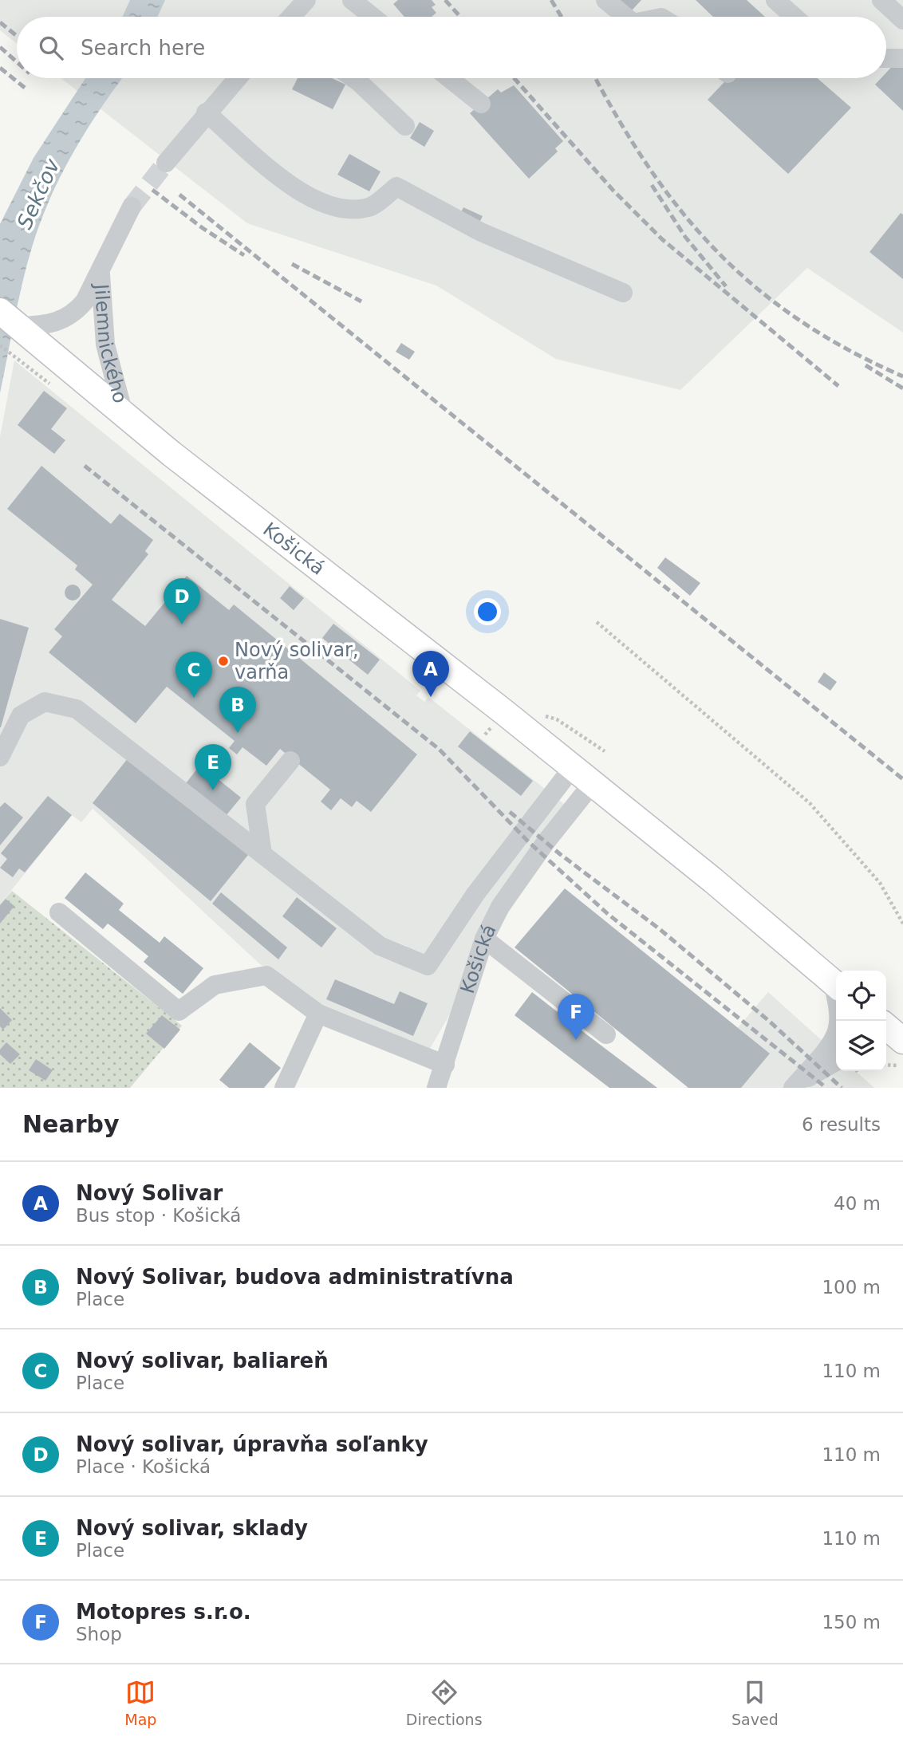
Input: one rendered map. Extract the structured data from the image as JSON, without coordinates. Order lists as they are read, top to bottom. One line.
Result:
{"streets":{"main road":["Košická"],"street":["Jilemnického"]},"crossings":[["Jilemnického","Košická"]],"water":["Sekčov"],"places":["Nový solivar, varňa"],"page":{"search":"Search here","pins":["D","A","C","B","E","F"],"heading":["Nearby","6 results"],"list":[{"mark":"A","name":"Nový Solivar","note":"Bus stop · Košická","value":"40 m"},{"mark":"B","name":"Nový Solivar, budova administratívna","note":"Place","value":"100 m"},{"mark":"C","name":"Nový solivar, baliareň","note":"Place","value":"110 m"},{"mark":"D","name":"Nový solivar, úpravňa soľanky","note":"Place · Košická","value":"110 m"},{"mark":"E","name":"Nový solivar, sklady","note":"Place","value":"110 m"},{"mark":"F","name":"Motopres s.r.o.","note":"Shop","value":"150 m"}],"nav":["Map","Directions","Saved"]}}
